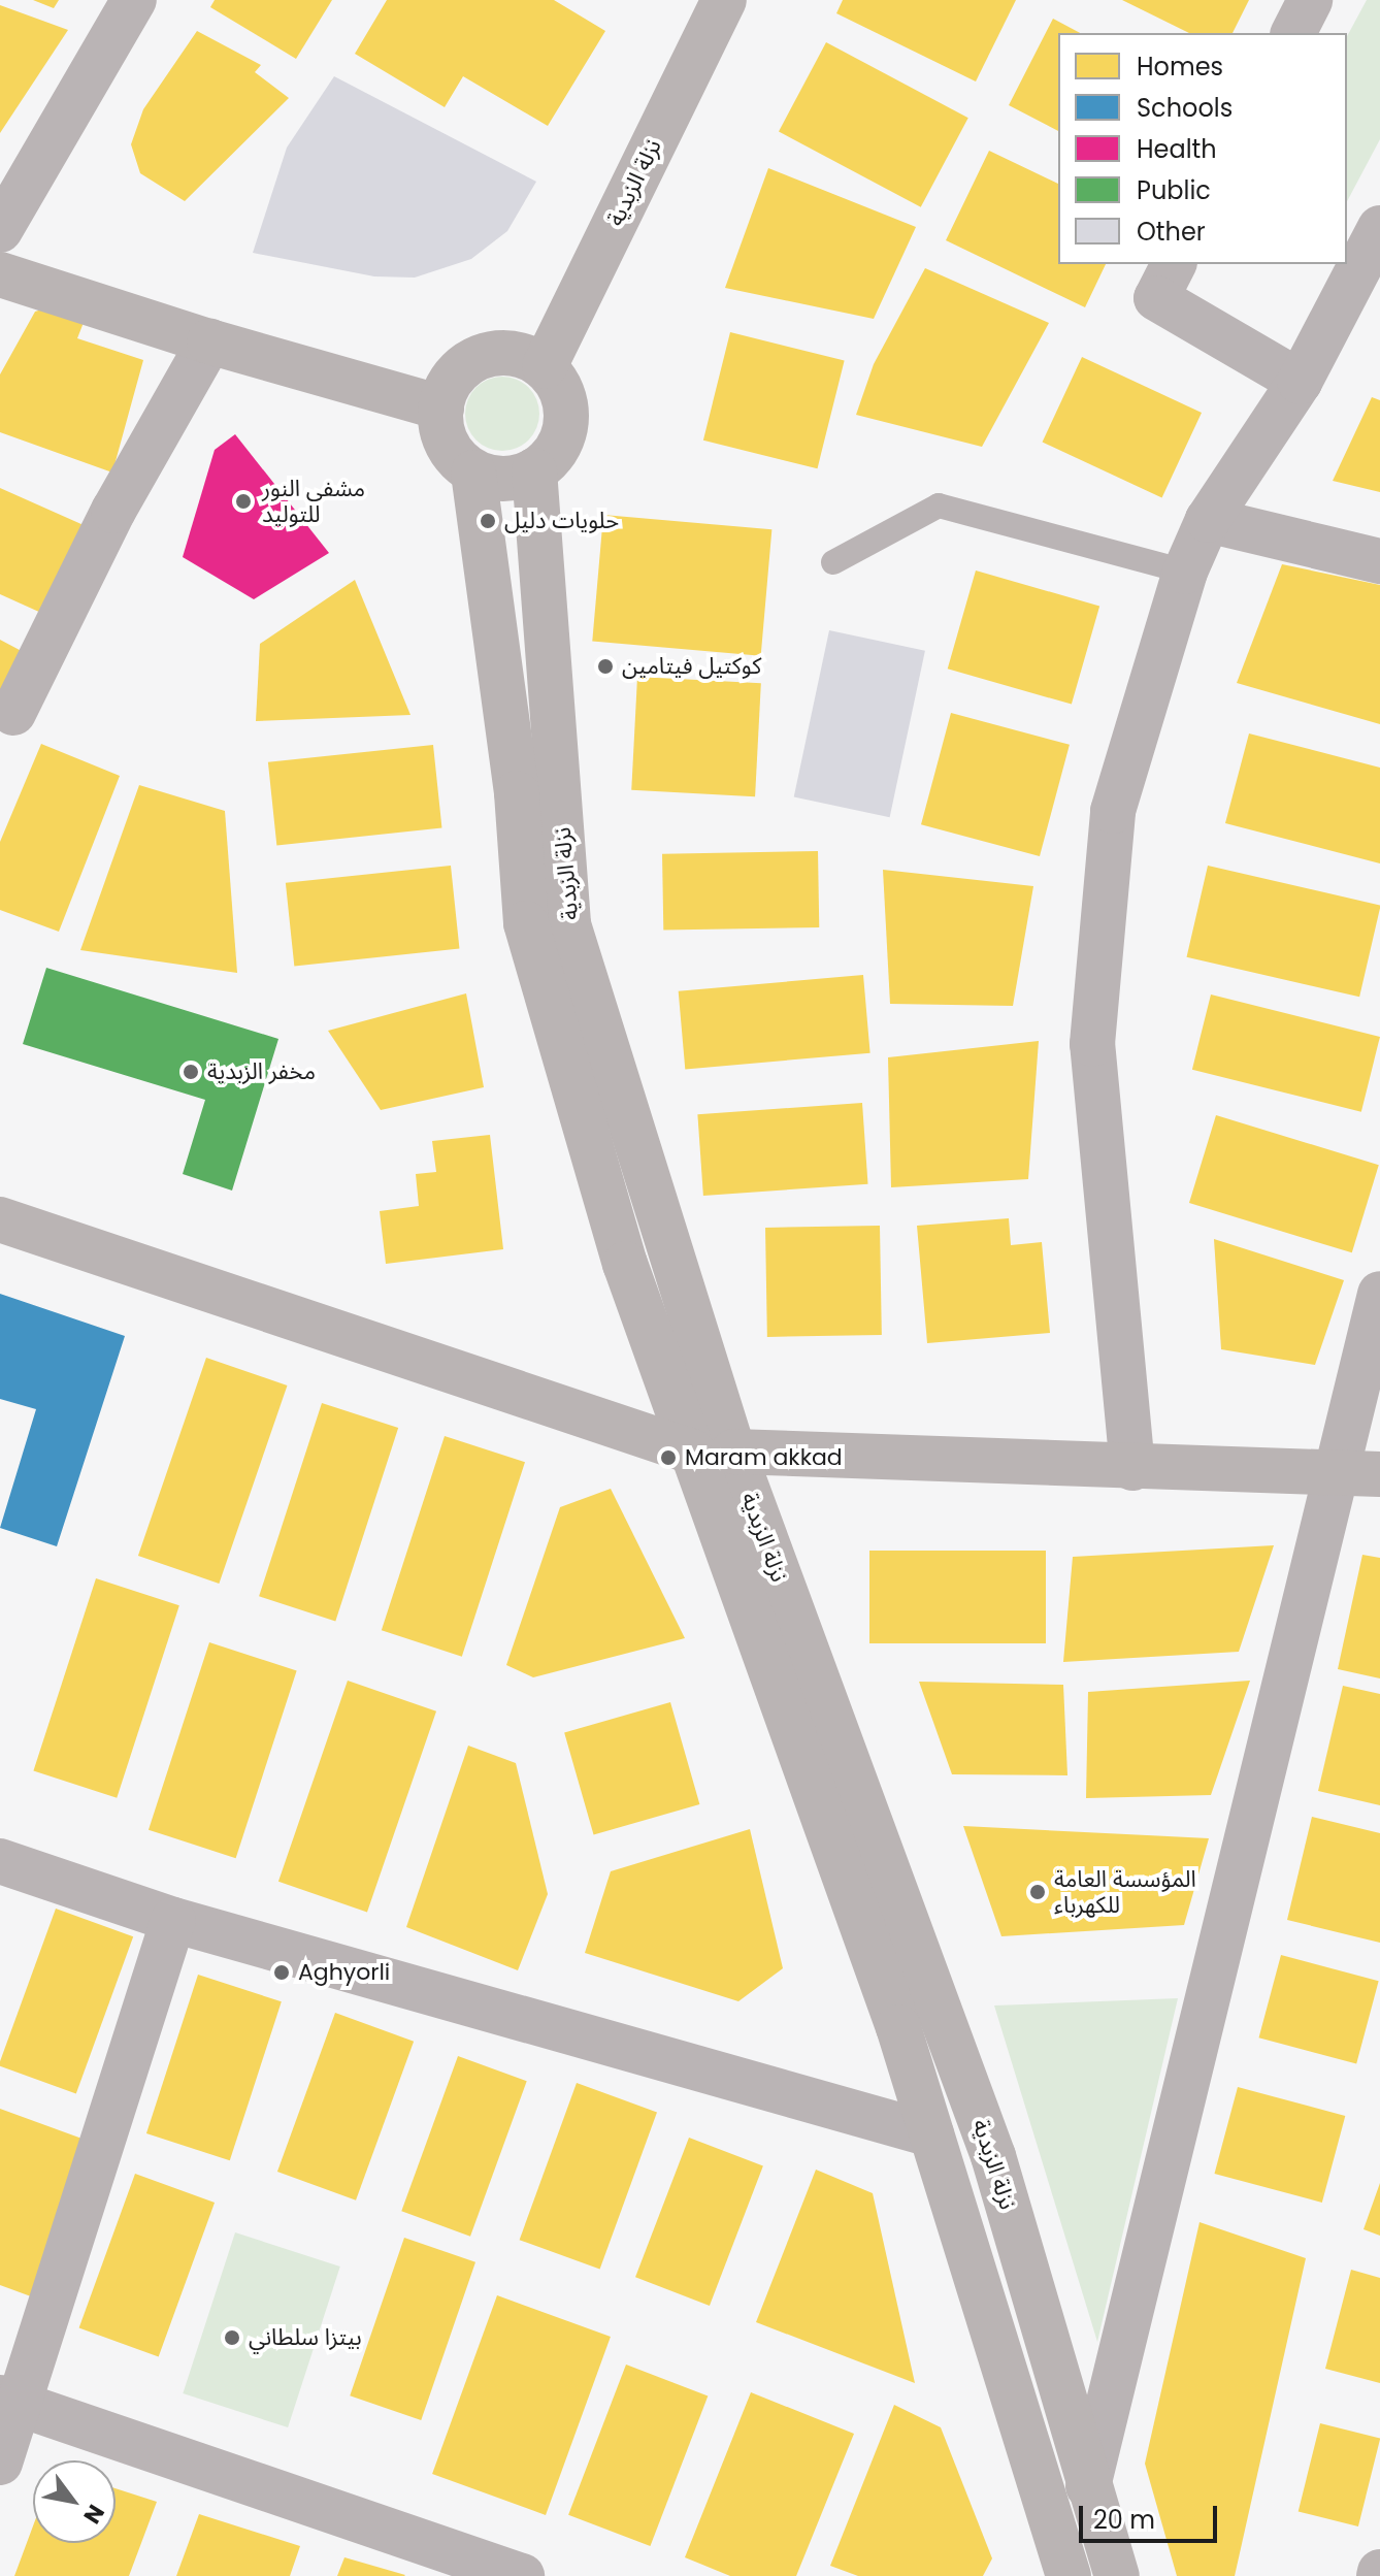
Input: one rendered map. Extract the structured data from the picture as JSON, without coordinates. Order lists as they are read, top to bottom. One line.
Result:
{"streets":{"main road":["نزلة الزبدية"]},"places":["مشفى النور للتوليد","حلويات دليل","كوكتيل فيتامين","مخفر الزبدية","Maram akkad","المؤسسة العامة للكهرباء","Aghyorli","بيتزا سلطاني"],"legend":["Homes","Schools","Health","Public","Other"],"scale_bar":"20 m","north":"bottom right"}
